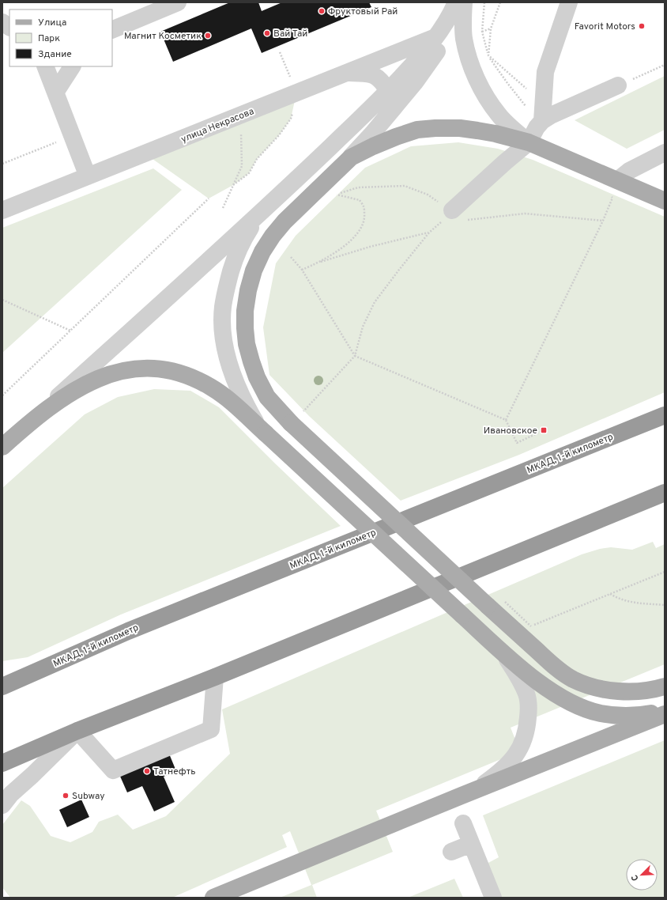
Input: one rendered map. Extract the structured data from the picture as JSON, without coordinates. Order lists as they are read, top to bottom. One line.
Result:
{"streets":{"highway":["МКАД, 1-й километр"],"street":["улица Некрасова"]},"places":{"other":["Фруктовый Рай","Favorit Motors","Вай Тай","Магнит Косметик","Татнефть","Subway"],"transit":["Ивановское"]},"legend":["Улица","Парк","Здание"],"north":"bottom left"}
